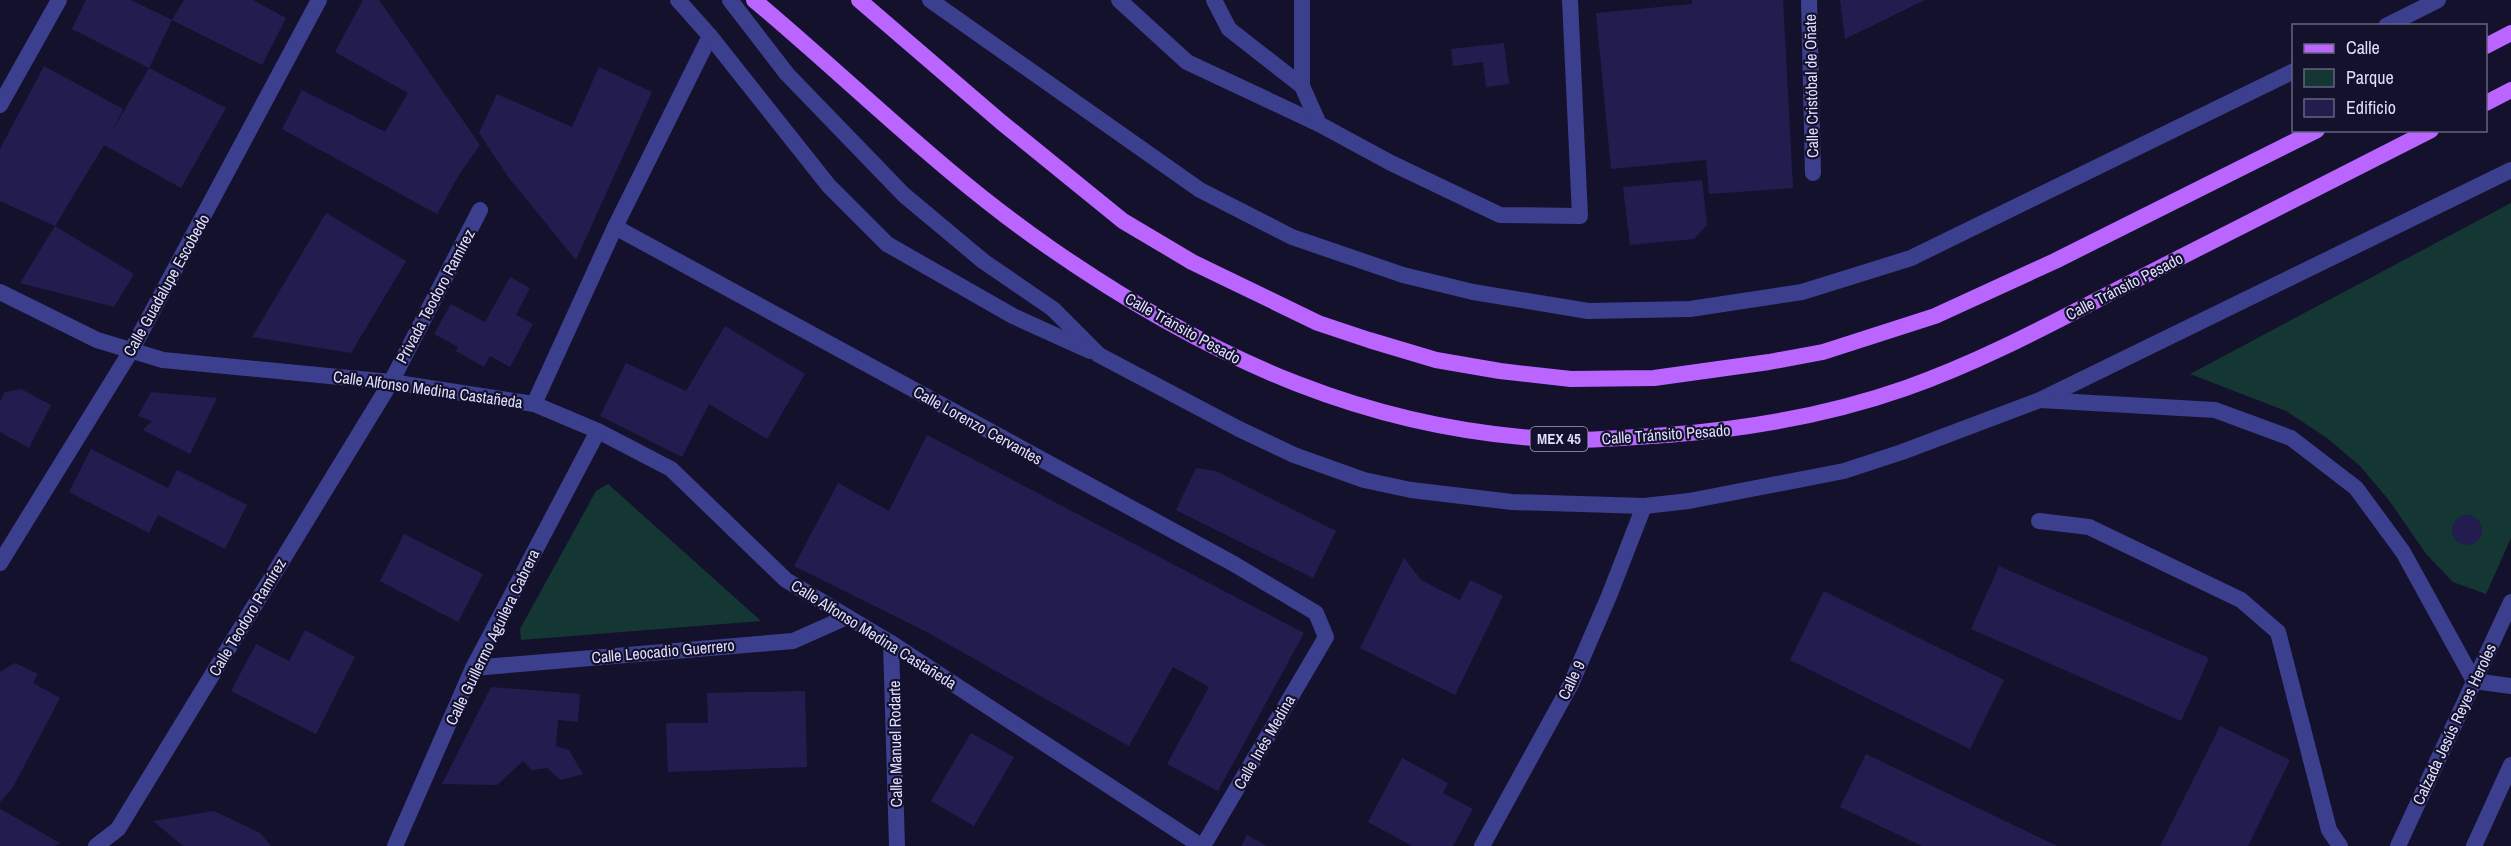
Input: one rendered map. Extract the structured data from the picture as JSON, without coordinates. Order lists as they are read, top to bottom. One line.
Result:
{"streets":{"main road":["Calle Tránsito Pesado","MEX 45"],"street":["Calle Cristóbal de Oñate","Calle Guadalupe Escobedo","Privada Teodoro Ramírez","Calle Alfonso Medina Castañeda","Calle Lorenzo Cervantes","Calle Teodoro Ramírez","Calle Guillermo Aguilera Cabrera","Calle Leocadio Guerrero","Calle 9","Calzada Jesús Reyes Heroles","Calle Inés Medina","Calle Manuel Rodarte"]},"crossings":[["Calle Guadalupe Escobedo","Calle Alfonso Medina Castañeda"],["Privada Teodoro Ramírez","Calle Alfonso Medina Castañeda"],["Privada Teodoro Ramírez","Calle Teodoro Ramírez"],["Calle Alfonso Medina Castañeda","Calle Teodoro Ramírez"],["Calle Alfonso Medina Castañeda","Calle Guillermo Aguilera Cabrera"],["Calle Alfonso Medina Castañeda","Calle Leocadio Guerrero"],["Calle Alfonso Medina Castañeda","Calle Inés Medina"],["Calle Alfonso Medina Castañeda","Calle Manuel Rodarte"],["Calle Lorenzo Cervantes","Calle Inés Medina"],["Calle Guillermo Aguilera Cabrera","Calle Leocadio Guerrero"]],"legend":["Calle","Parque","Edificio"]}
